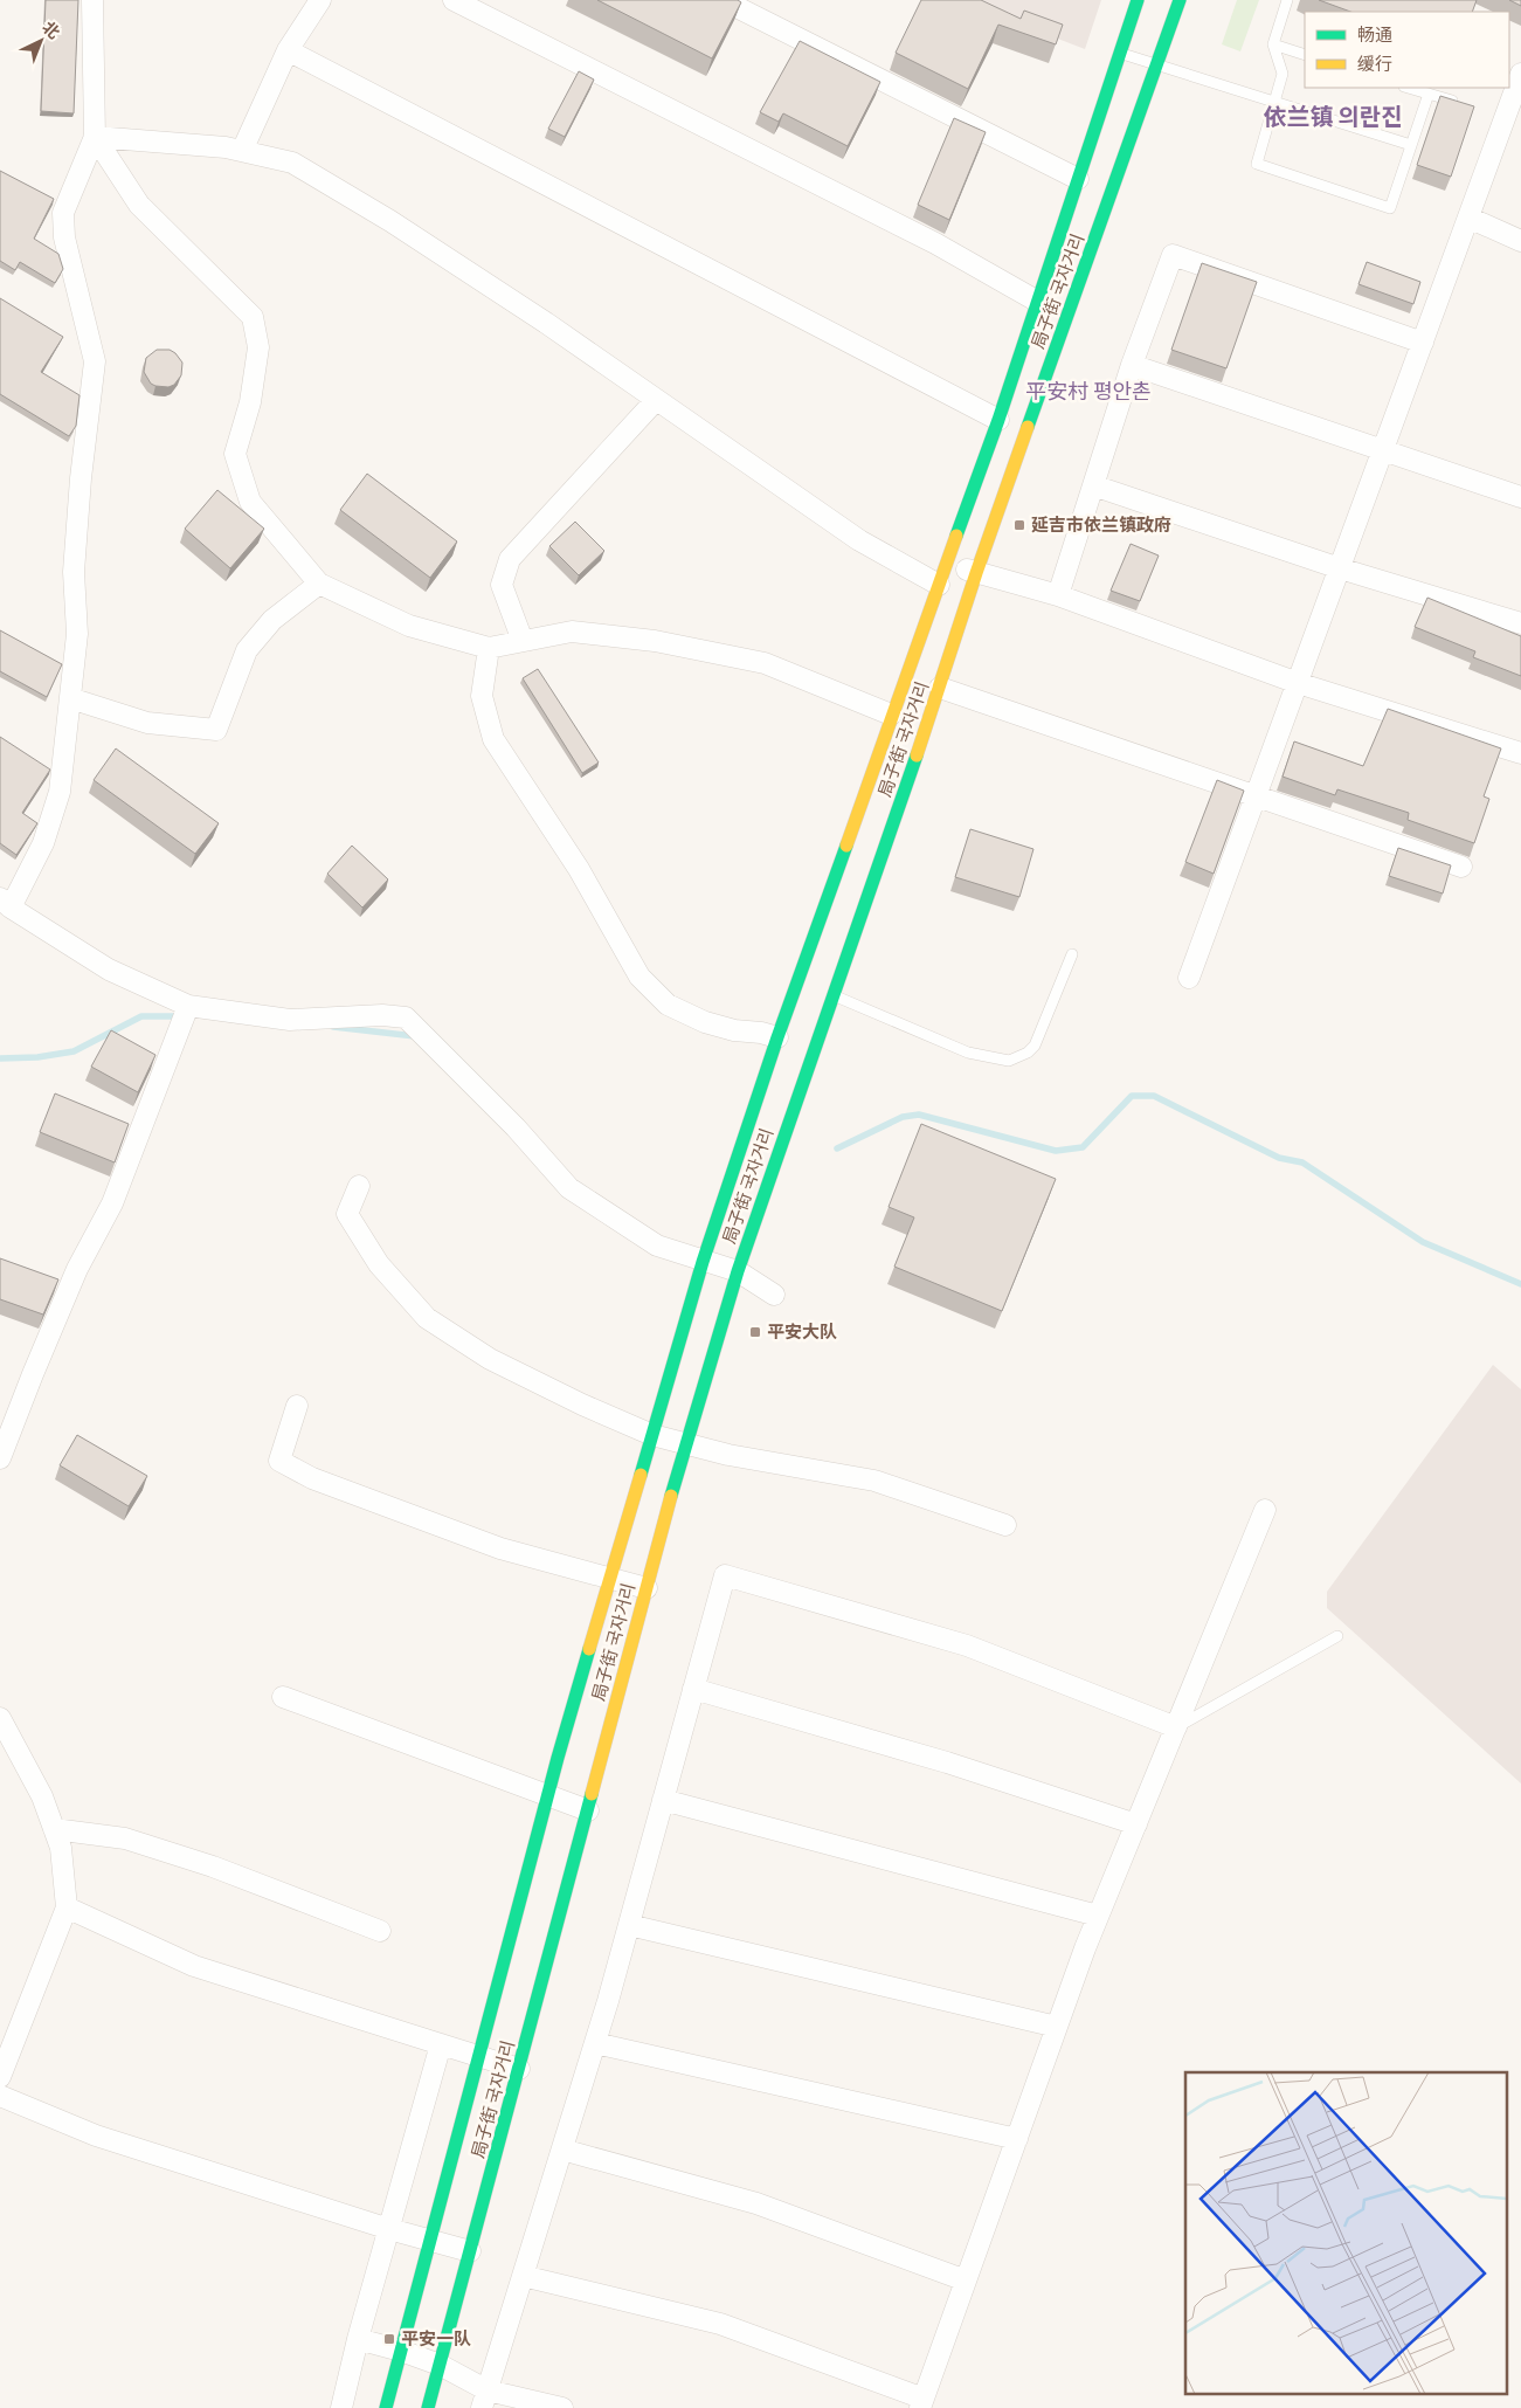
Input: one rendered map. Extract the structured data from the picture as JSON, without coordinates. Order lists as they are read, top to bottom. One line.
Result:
{"streets":{"main road":["局子街 국자거리"]},"districts":["依兰镇 의란진","平安村 평안촌"],"places":{"transit":["延吉市依兰镇政府","平安大队","平安一队"]},"legend":["畅通","缓行"],"north":"top right"}
